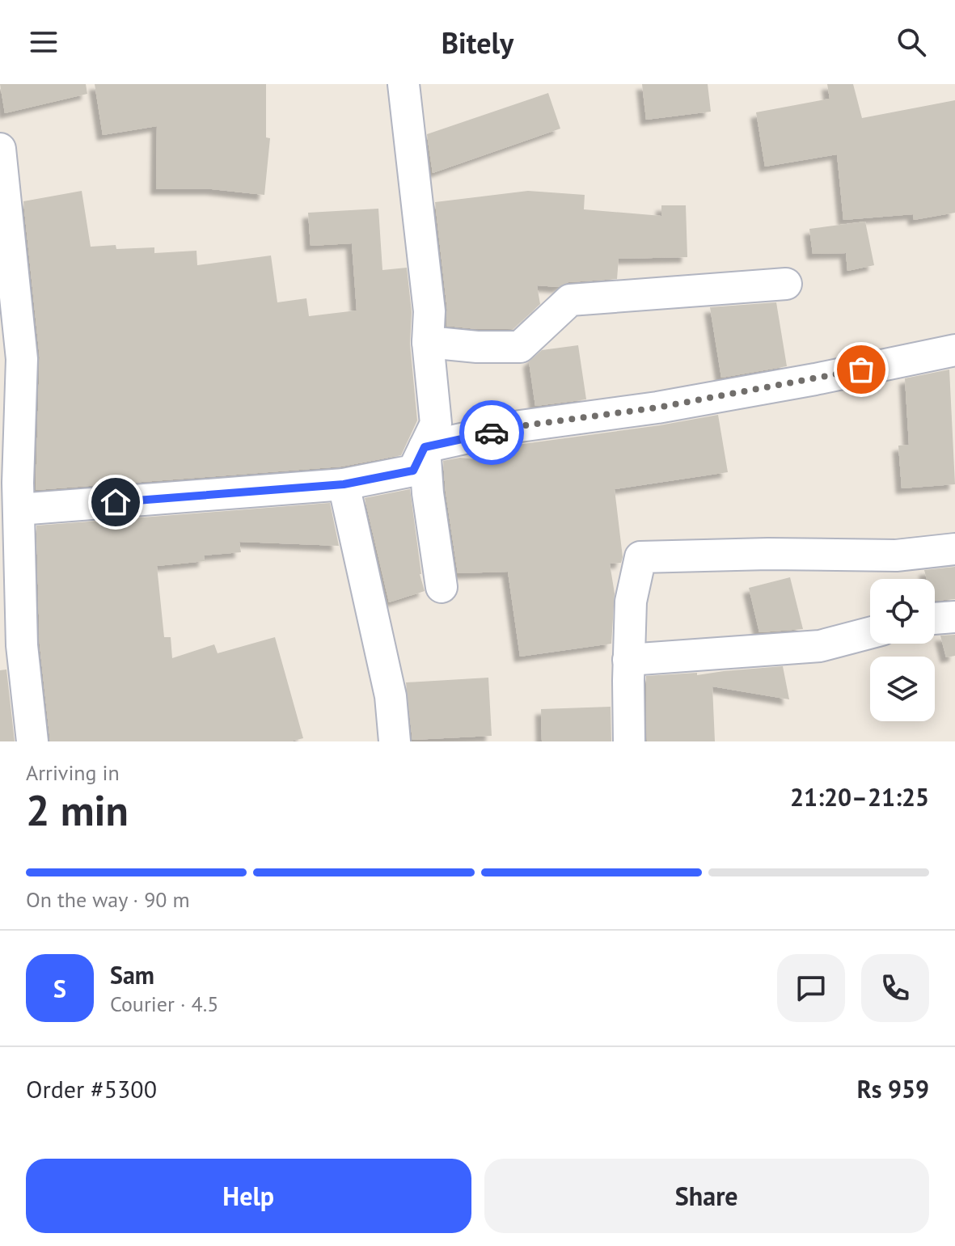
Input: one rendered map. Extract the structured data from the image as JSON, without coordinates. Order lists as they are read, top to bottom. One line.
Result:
{"page":{"header":"Bitely","heading":["2 min","Arriving in","21:20–21:25"],"panel":["Sam","Courier · 4.5","Order #5300","Rs 959"],"bar":"On the way · 90 m","round":"S","buttons":["Help","Share"]}}
